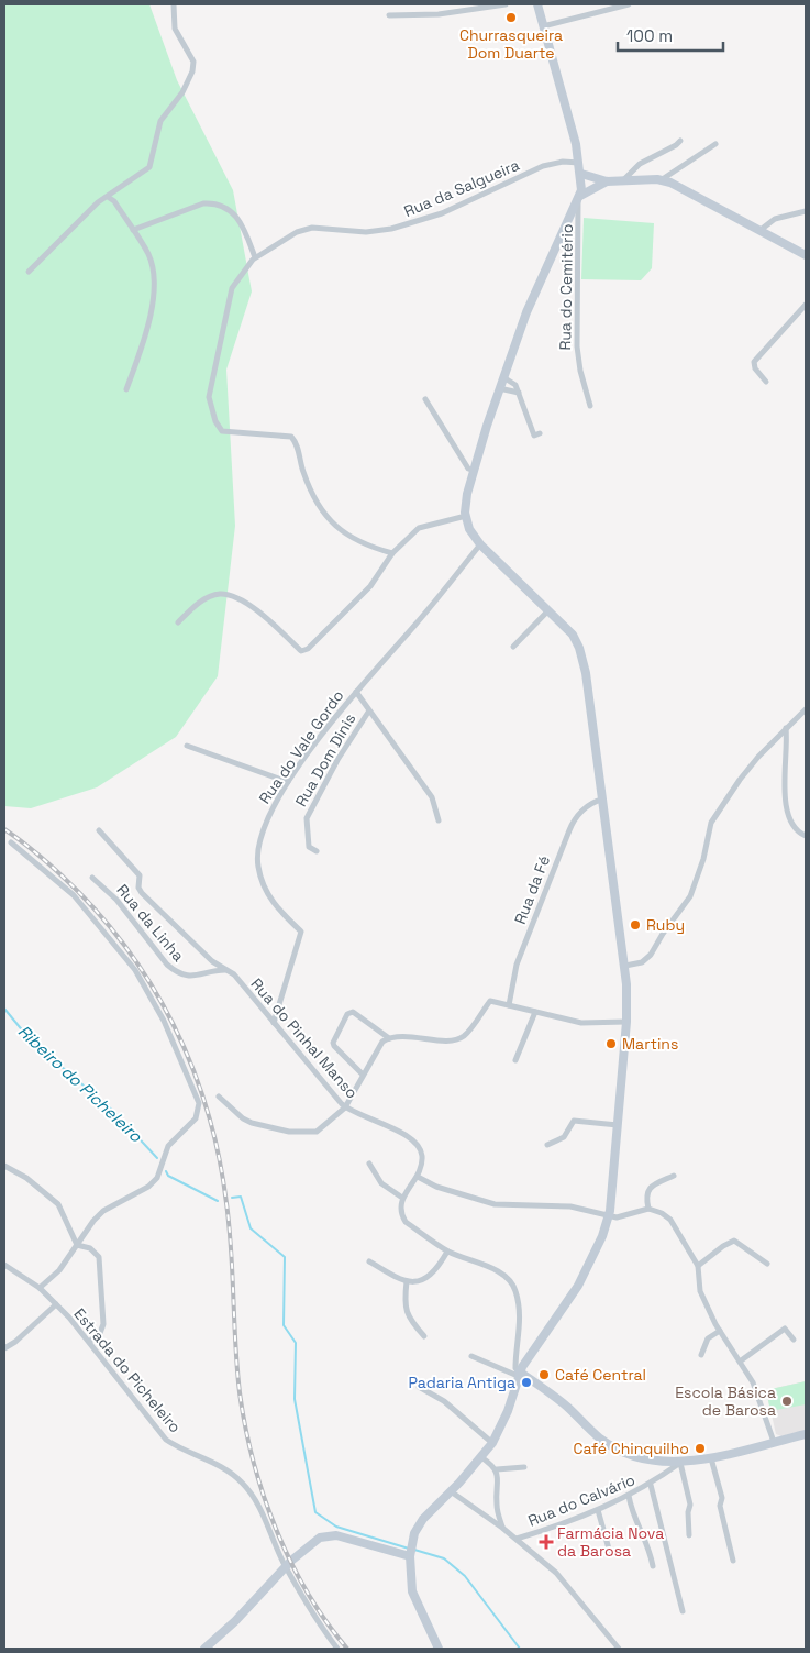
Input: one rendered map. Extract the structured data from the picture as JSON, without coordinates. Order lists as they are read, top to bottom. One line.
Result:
{"streets":{"street":["Rua da Salgueira","Rua do Cemitério","Rua do Vale Gordo","Rua Dom Dinis","Rua da Fé","Rua da Linha","Rua do Pinhal Manso","Estrada do Picheleiro","Rua do Calvário"]},"crossings":[["Rua do Vale Gordo","Rua do Pinhal Manso"],["Rua da Linha","Rua do Pinhal Manso"]],"water":["Ribeiro do Picheleiro"],"places":{"other":["Churrasqueira Dom Duarte","Ruby","Martins","Café Central","Padaria Antiga","Escola Básica de Barosa","Café Chinquilho"],"health":["Farmácia Nova da Barosa"]},"scale_bar":"100 m"}
